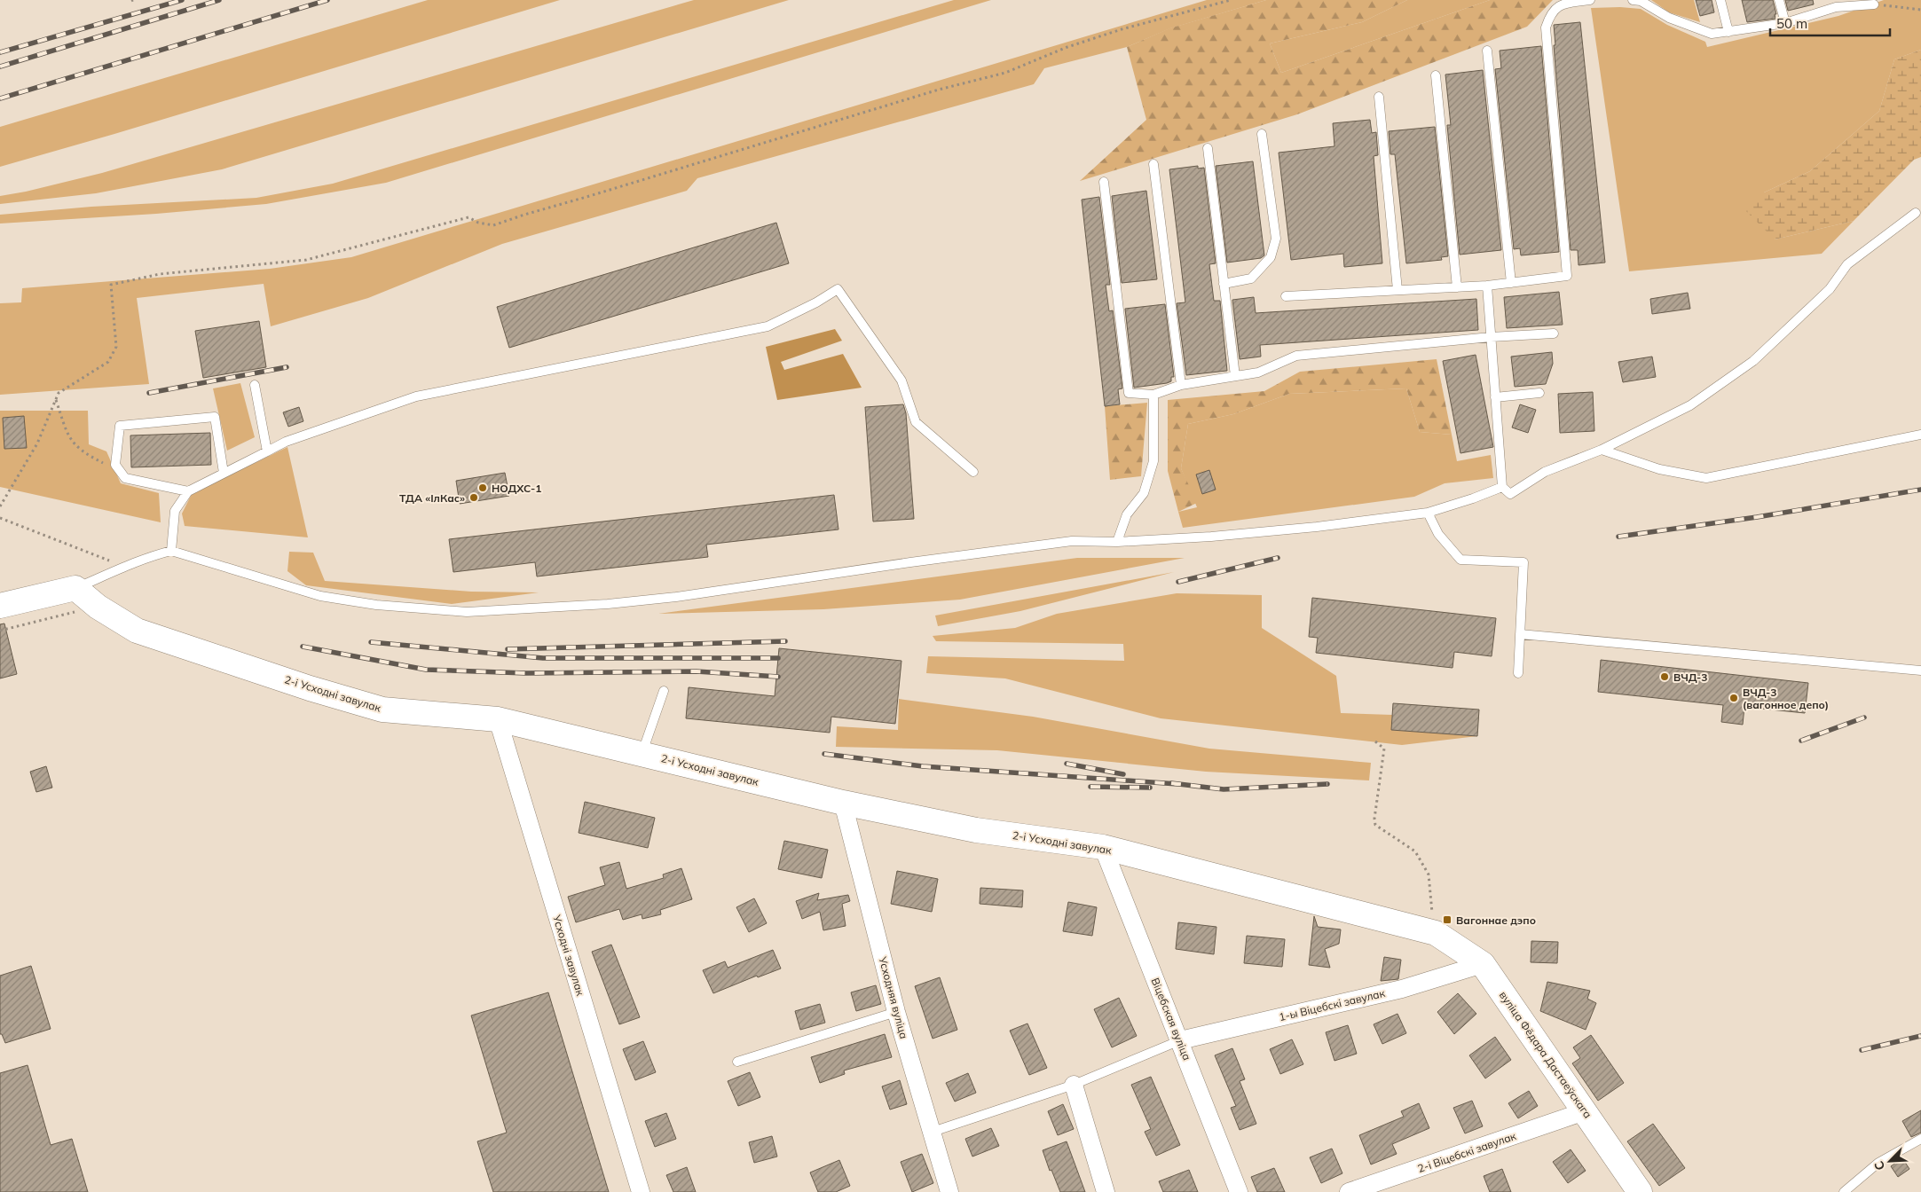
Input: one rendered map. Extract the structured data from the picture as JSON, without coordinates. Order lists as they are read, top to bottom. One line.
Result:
{"streets":{"street":["2-і Усходні завулак","Усходні завулак","Усходняя вуліца","1-ы Віцебскі завулак","Віцебская вуліца","вуліца Фёдара Дастаеўскага","2-і Віцебскі завулак"]},"crossings":[["2-і Усходні завулак","Усходні завулак"],["2-і Усходні завулак","Усходняя вуліца"],["2-і Усходні завулак","Віцебская вуліца"],["2-і Усходні завулак","вуліца Фёдара Дастаеўскага"],["1-ы Віцебскі завулак","Віцебская вуліца"],["1-ы Віцебскі завулак","вуліца Фёдара Дастаеўскага"],["вуліца Фёдара Дастаеўскага","2-і Віцебскі завулак"]],"places":{"other":["НОДХС-1","ТДА «ІлКас»","ВЧД-3","ВЧД-3 (вагонное депо)"],"transit":["Вагоннае дэпо"]},"scale_bar":"50 m","north":"bottom left"}
